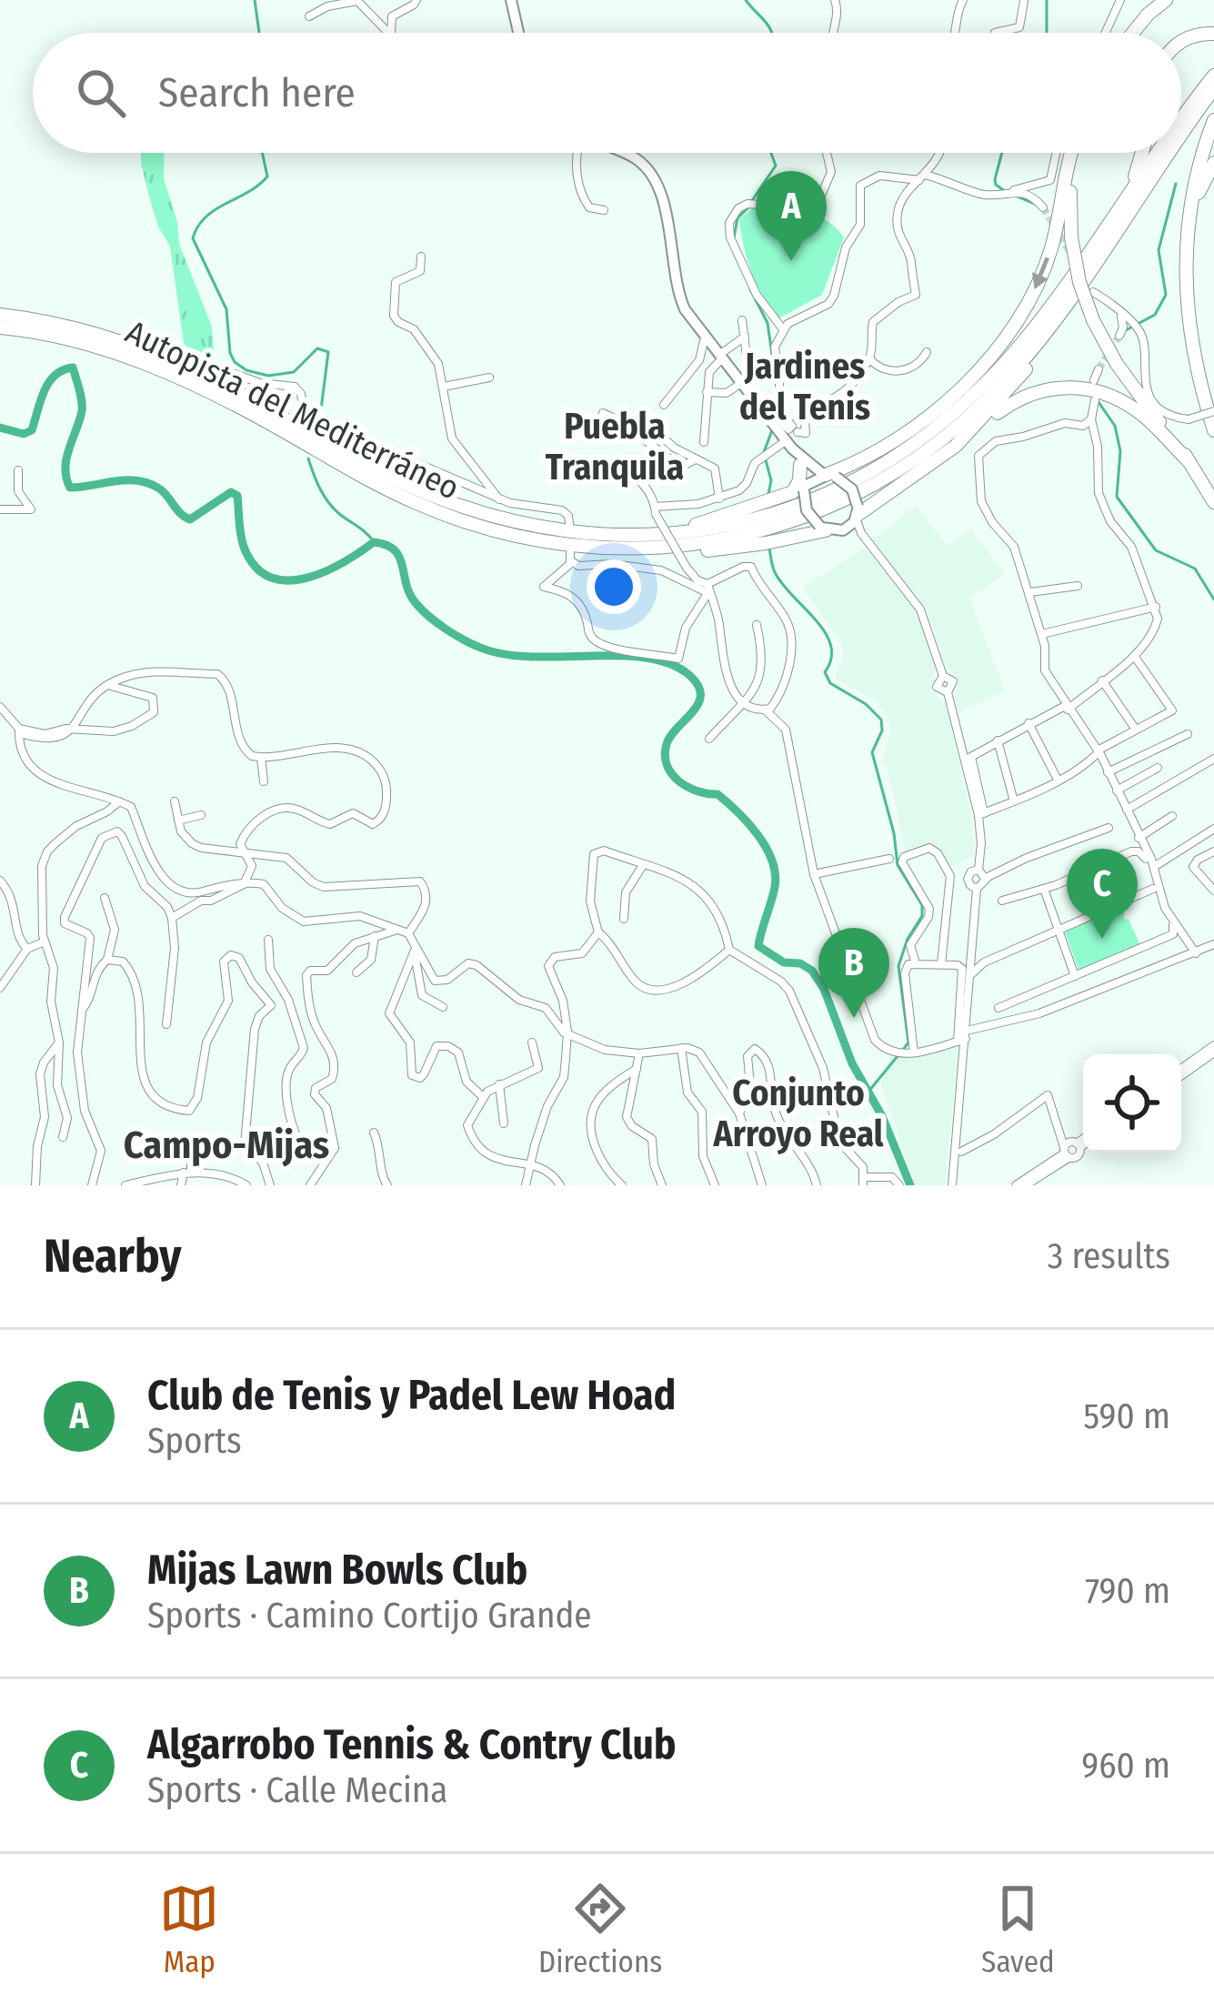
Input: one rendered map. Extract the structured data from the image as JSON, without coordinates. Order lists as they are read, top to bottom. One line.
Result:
{"streets":{"highway":["Autopista del Mediterráneo"]},"districts":["Jardines del Tenis","Puebla Tranquila","Conjunto Arroyo Real","Campo-Mijas"],"page":{"search":"Search here","pins":["A","C","B"],"heading":["Nearby","3 results"],"list":[{"mark":"A","name":"Club de Tenis y Padel Lew Hoad","note":"Sports","value":"590 m"},{"mark":"B","name":"Mijas Lawn Bowls Club","note":"Sports · Camino Cortijo Grande","value":"790 m"},{"mark":"C","name":"Algarrobo Tennis & Contry Club","note":"Sports · Calle Mecina","value":"960 m"}],"nav":["Map","Directions","Saved"]}}
